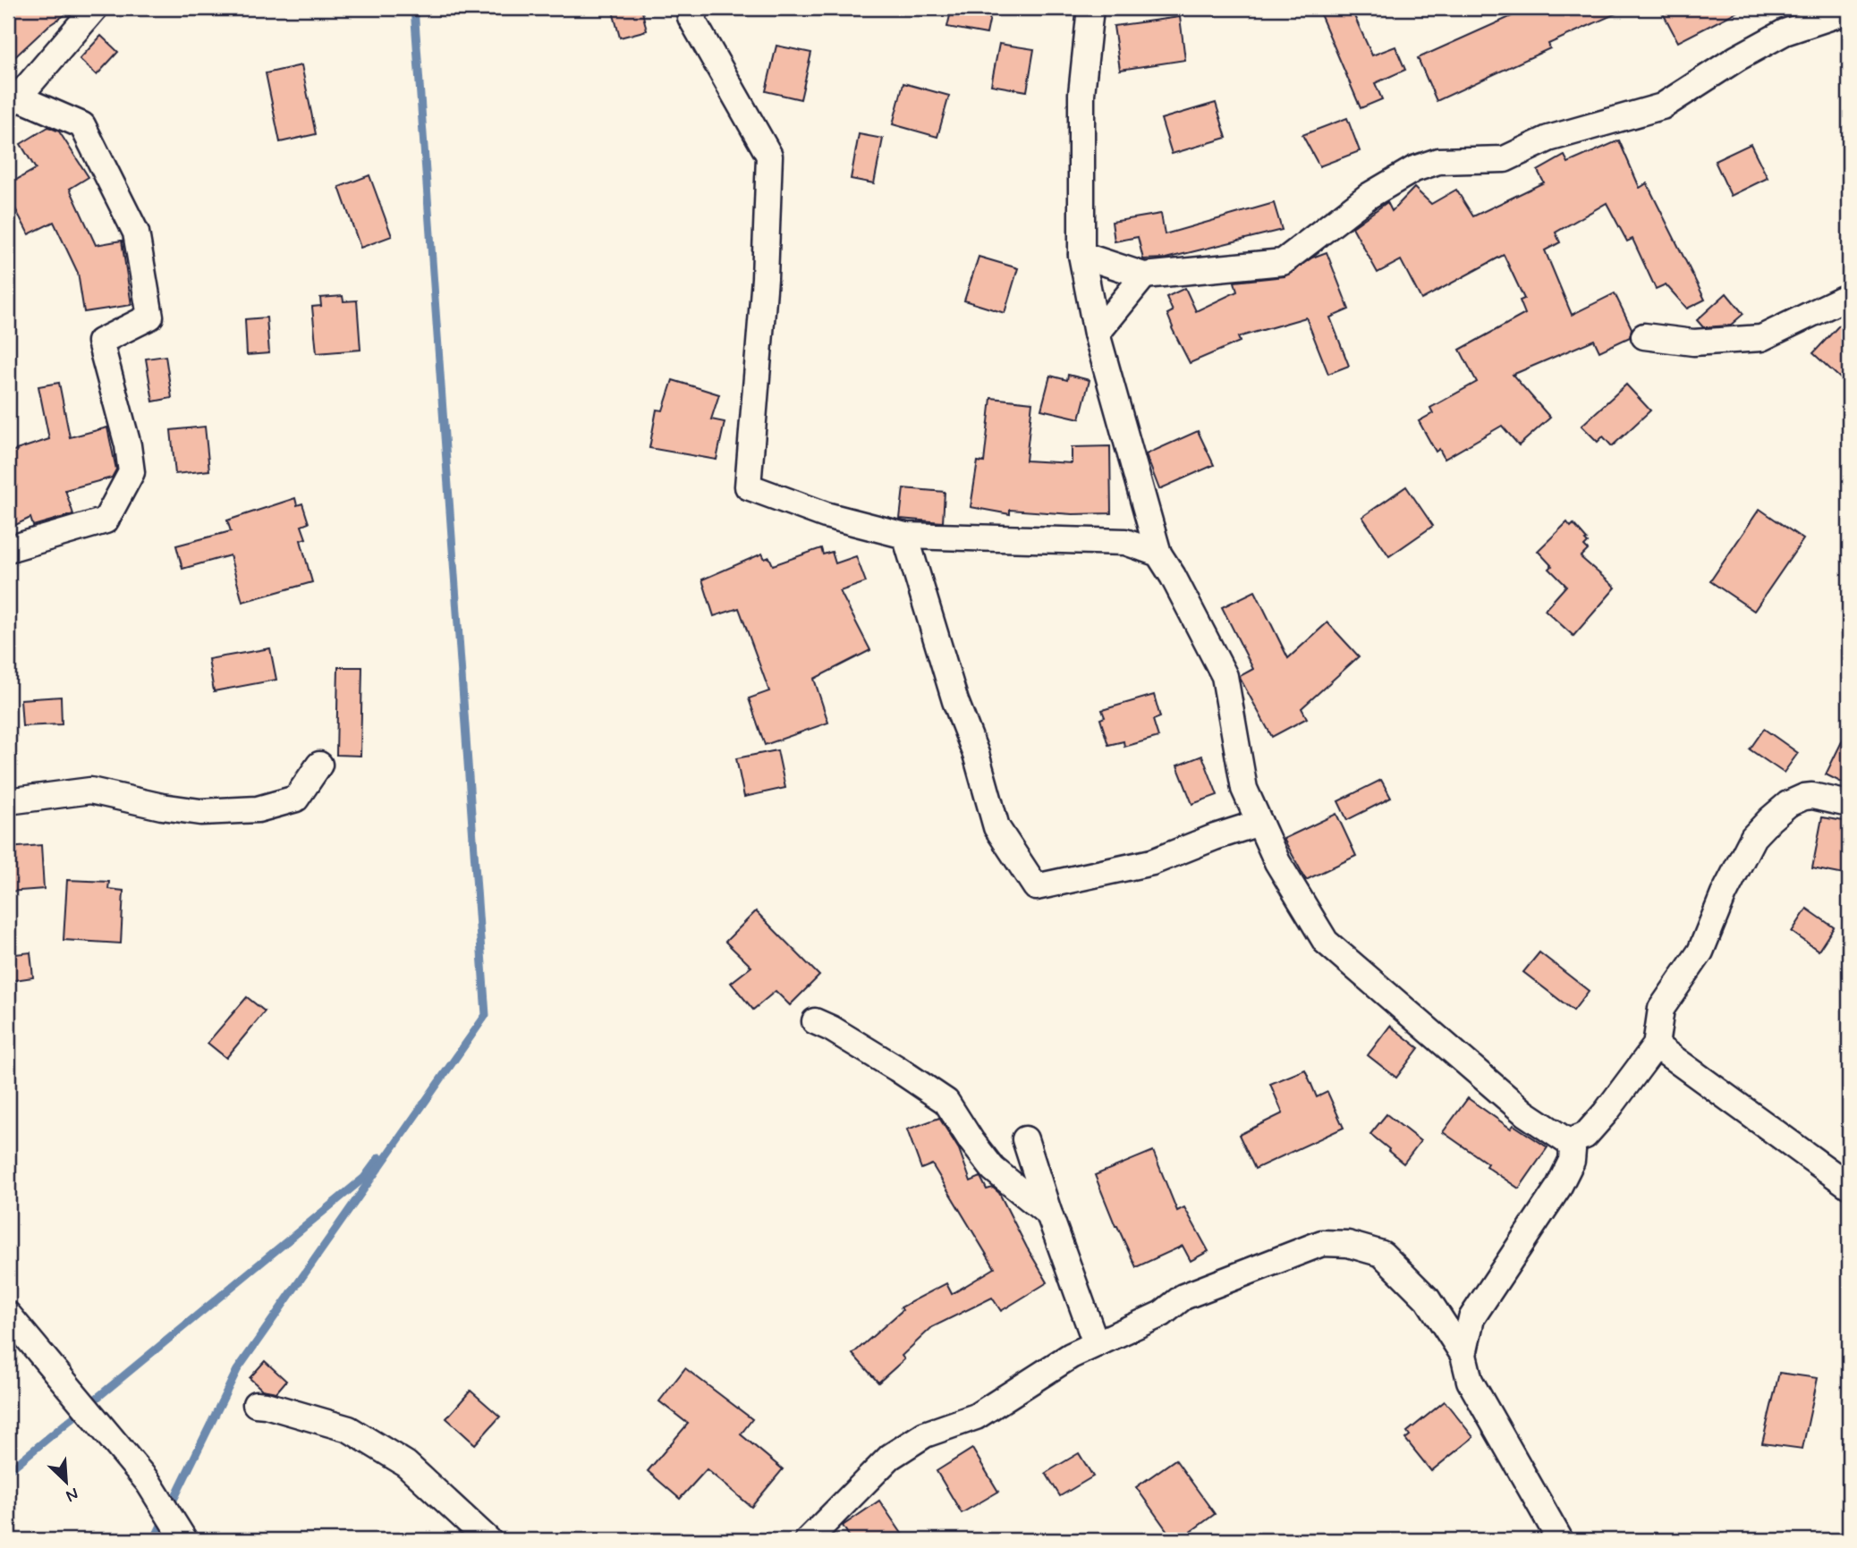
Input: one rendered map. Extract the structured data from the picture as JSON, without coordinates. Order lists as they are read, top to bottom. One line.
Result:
{"north":"bottom right"}
